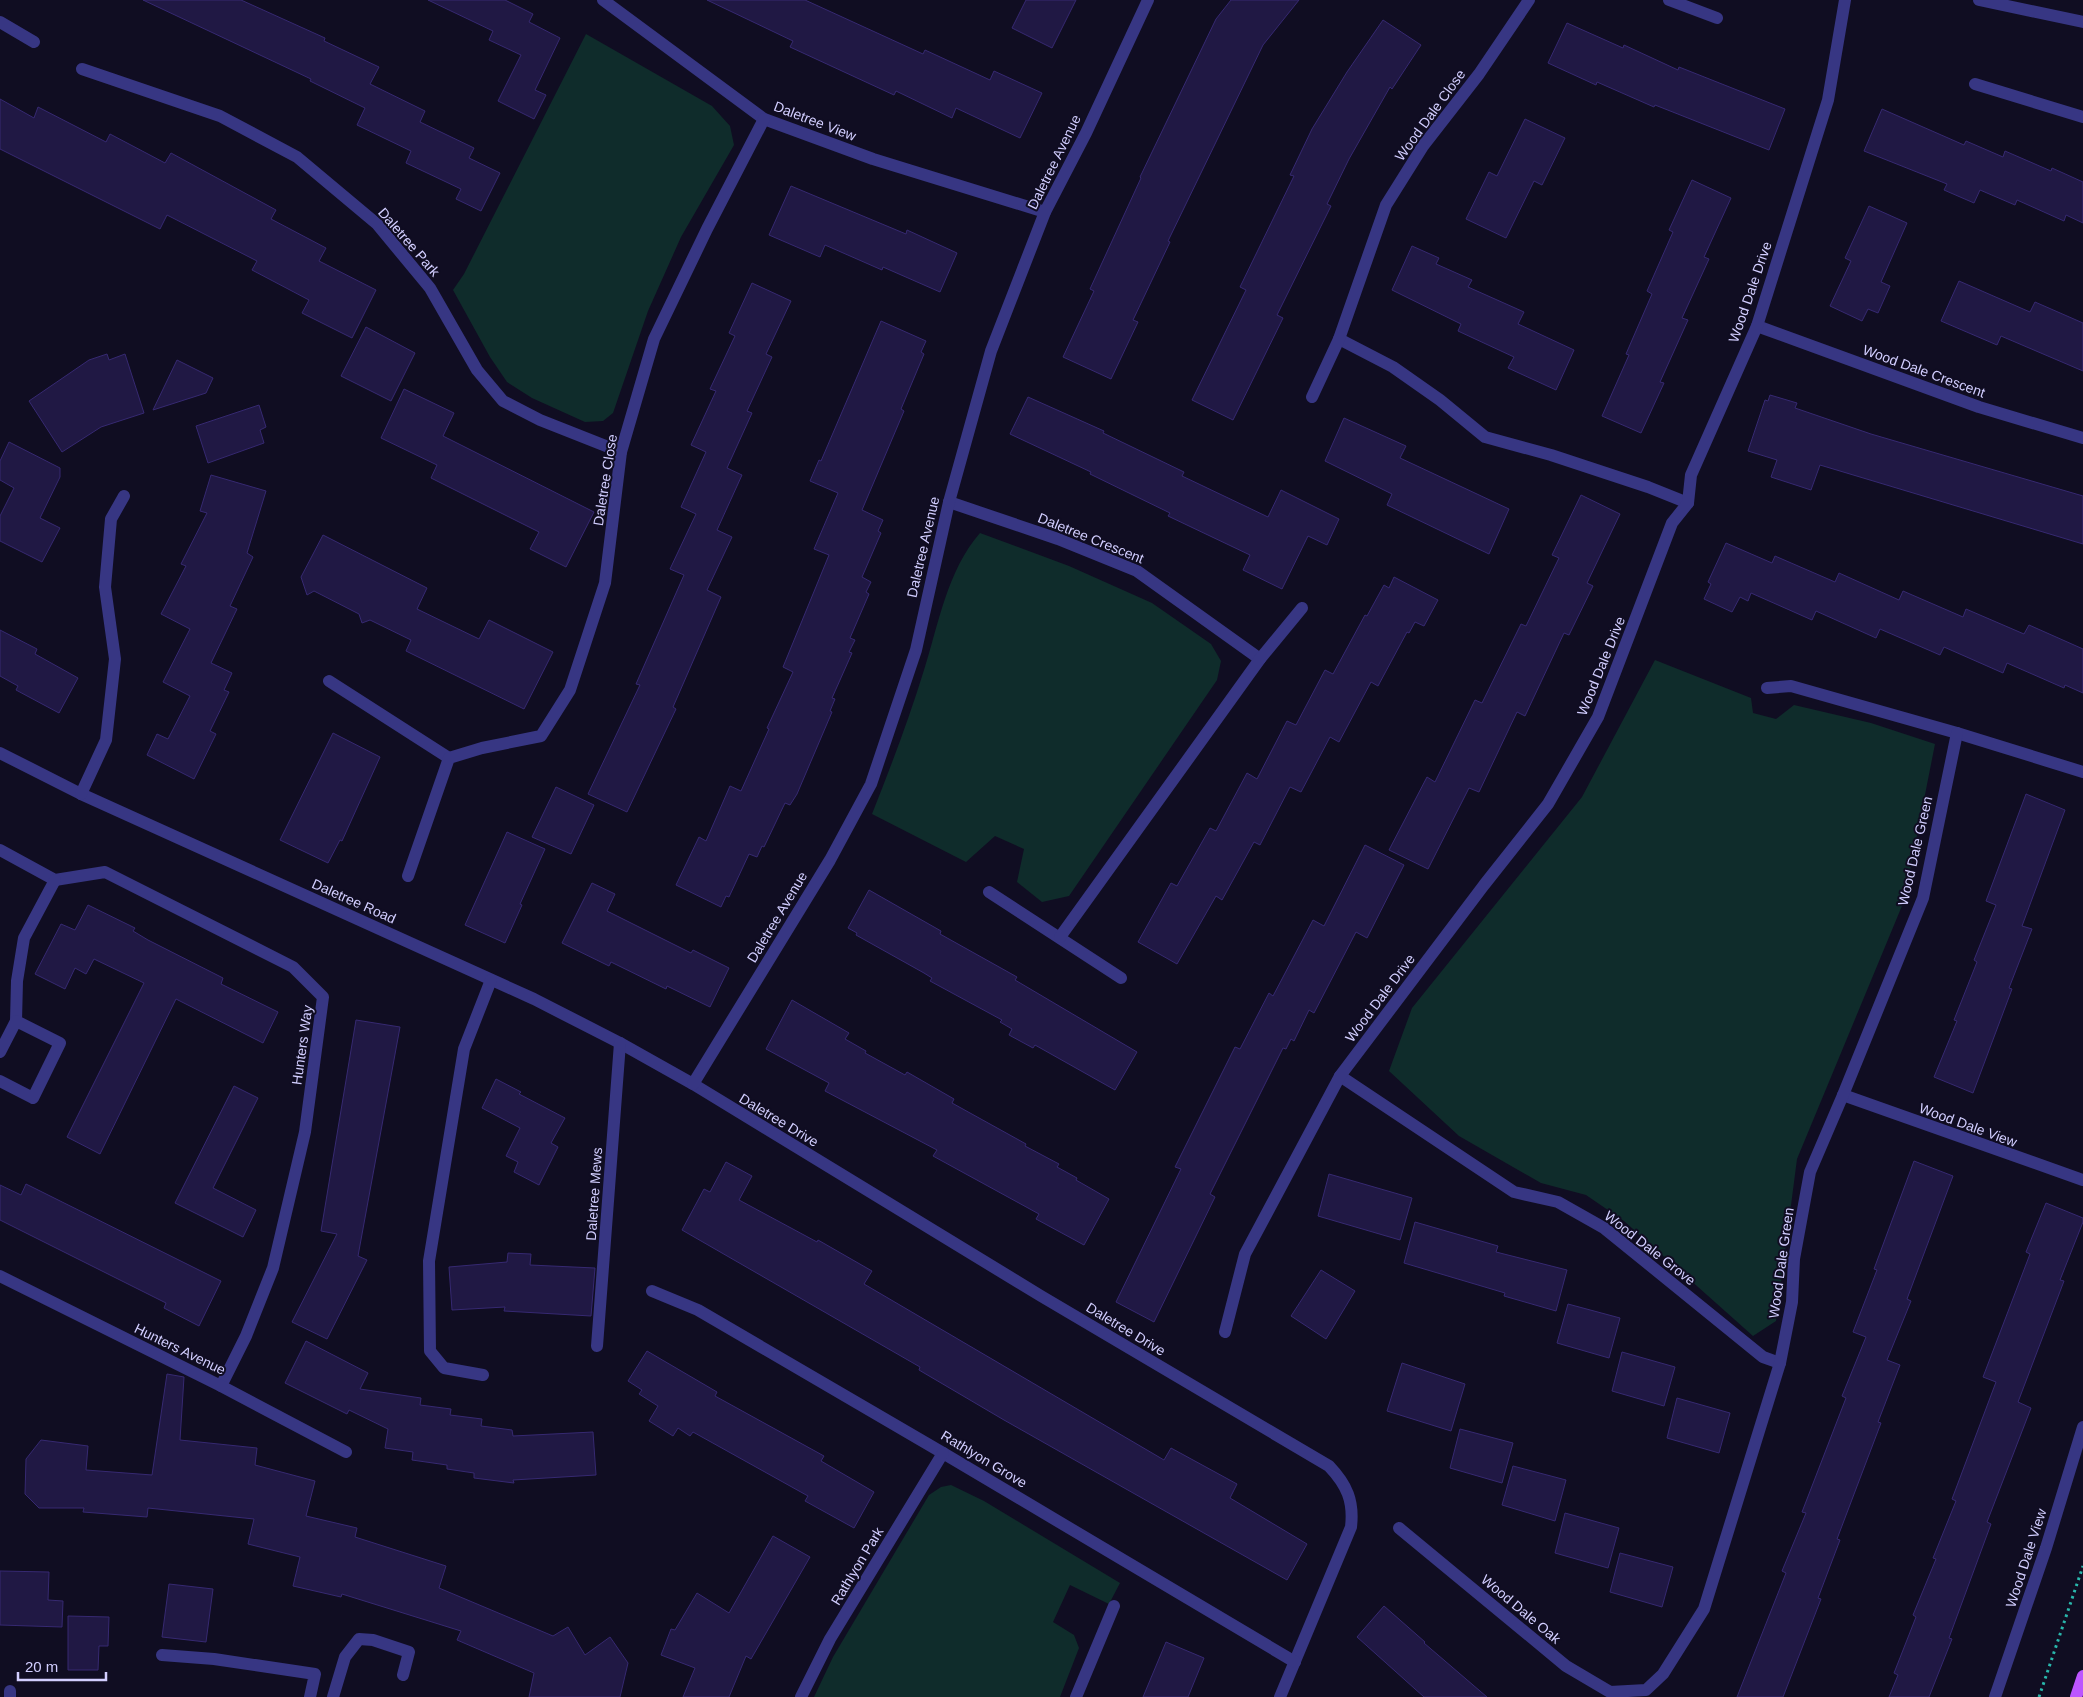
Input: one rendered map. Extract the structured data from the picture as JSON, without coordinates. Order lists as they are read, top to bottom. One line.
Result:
{"streets":{"street":["Wood Dale Close","Daletree View","Daletree Avenue","Daletree Park","Wood Dale Drive","Wood Dale Crescent","Daletree Close","Daletree Crescent","Wood Dale Green","Daletree Road","Hunters Way","Daletree Drive","Wood Dale View","Daletree Mews","Wood Dale Grove","Hunters Avenue","Rathlyon Grove","Rathlyon Park","Wood Dale Oak"]},"crossings":[["Daletree View","Daletree Avenue"],["Daletree View","Daletree Close"],["Daletree Avenue","Daletree Crescent"],["Daletree Avenue","Daletree Road"],["Daletree Avenue","Daletree Drive"],["Daletree Park","Daletree Close"],["Wood Dale Drive","Wood Dale Crescent"],["Wood Dale Drive","Wood Dale Grove"],["Wood Dale Green","Wood Dale View"],["Wood Dale Green","Wood Dale Grove"],["Wood Dale Green","Wood Dale Oak"],["Daletree Road","Daletree Drive"],["Daletree Road","Daletree Mews"],["Hunters Way","Hunters Avenue"],["Daletree Drive","Rathlyon Grove"],["Rathlyon Grove","Rathlyon Park"]],"scale_bar":"20 m"}
